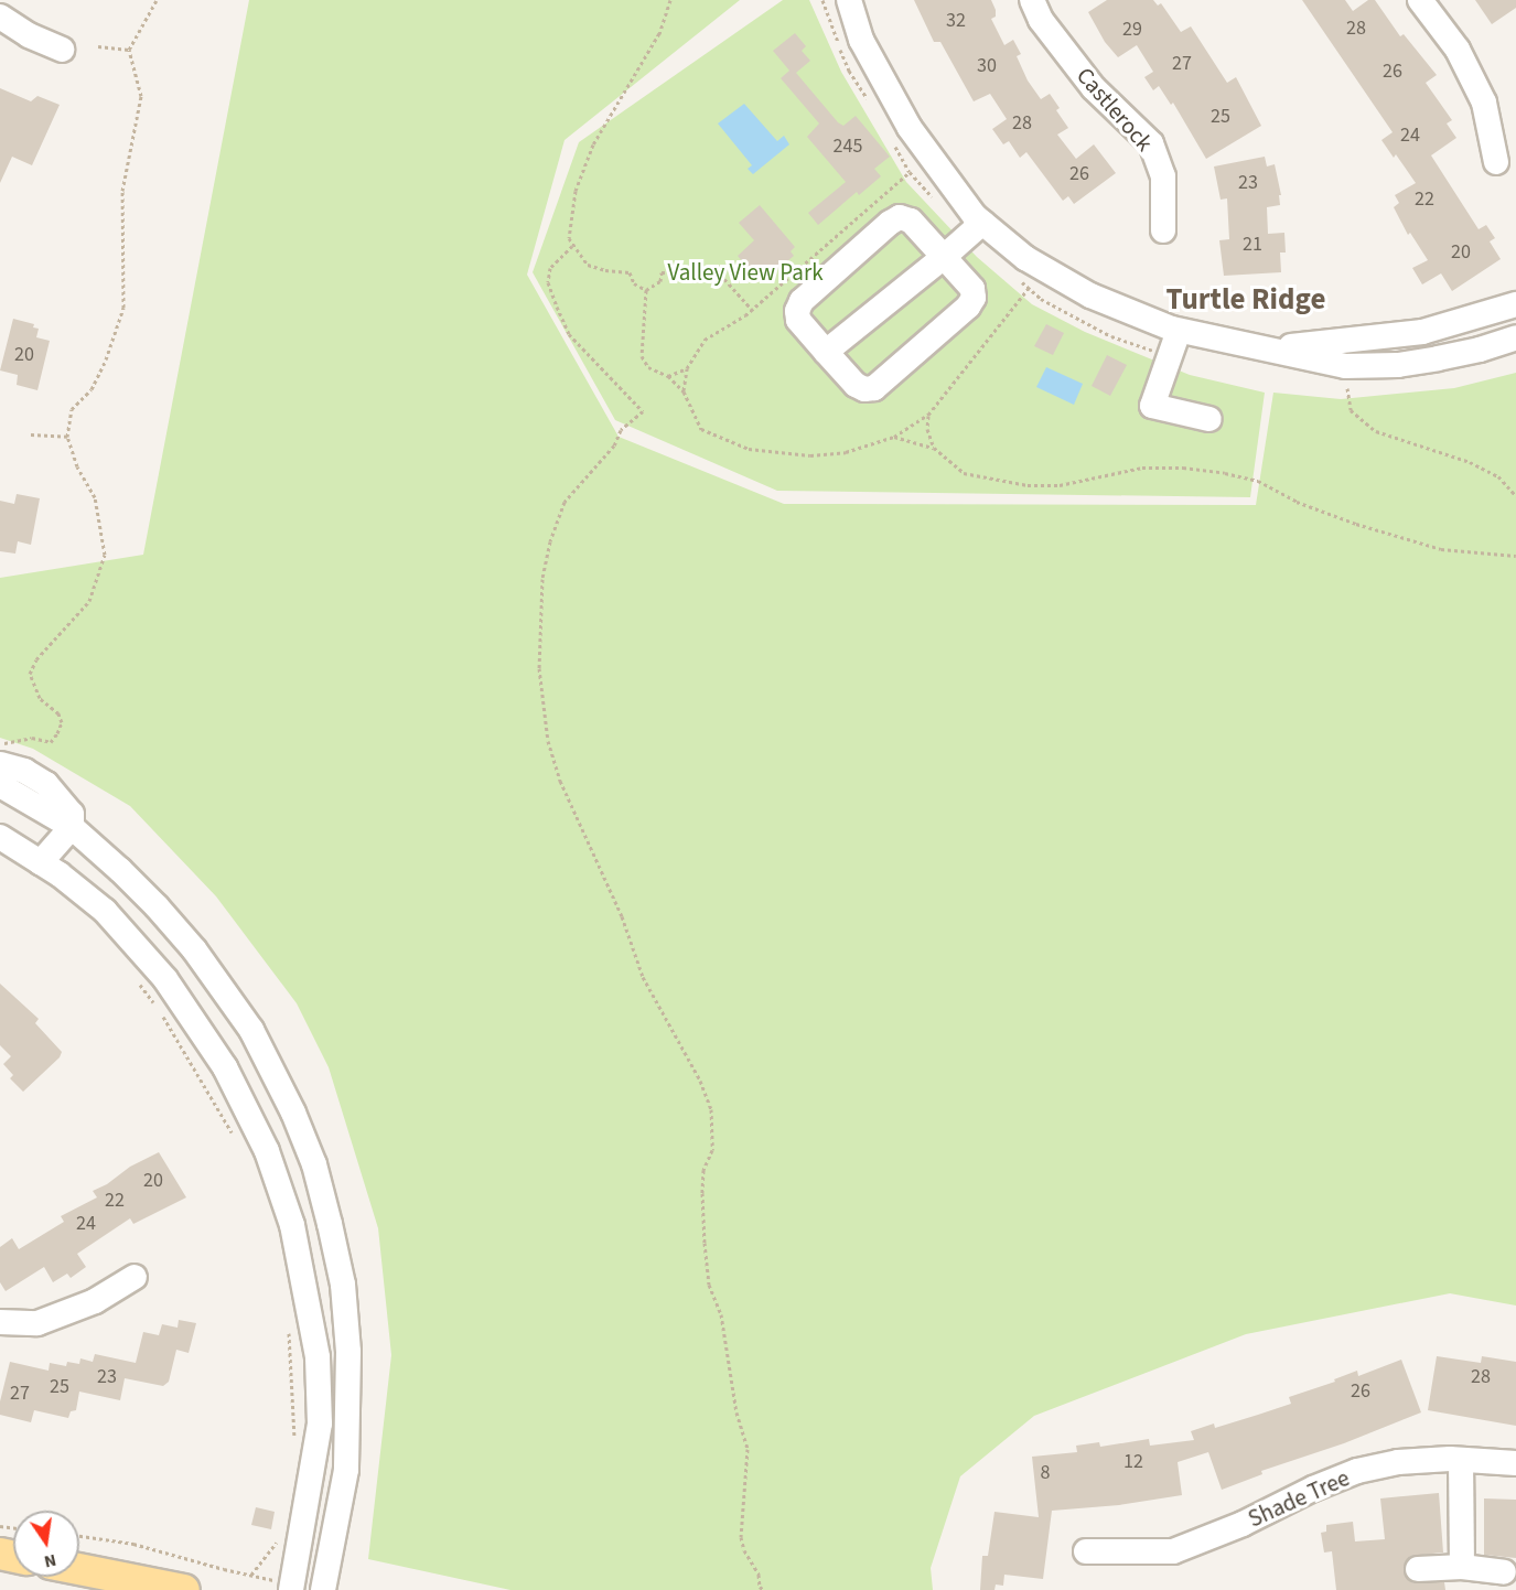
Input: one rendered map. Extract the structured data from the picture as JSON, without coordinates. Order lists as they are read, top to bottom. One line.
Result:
{"streets":{"street":["Castlerock","Shade Tree"]},"districts":["Turtle Ridge"],"parks":["Valley View Park"],"house_numbers":["32","28","29","27","30","26","25","28","24","245","26","23","22","21","20","20","20","22","24","23","28","25","26","27","12","8"],"north":"bottom"}
